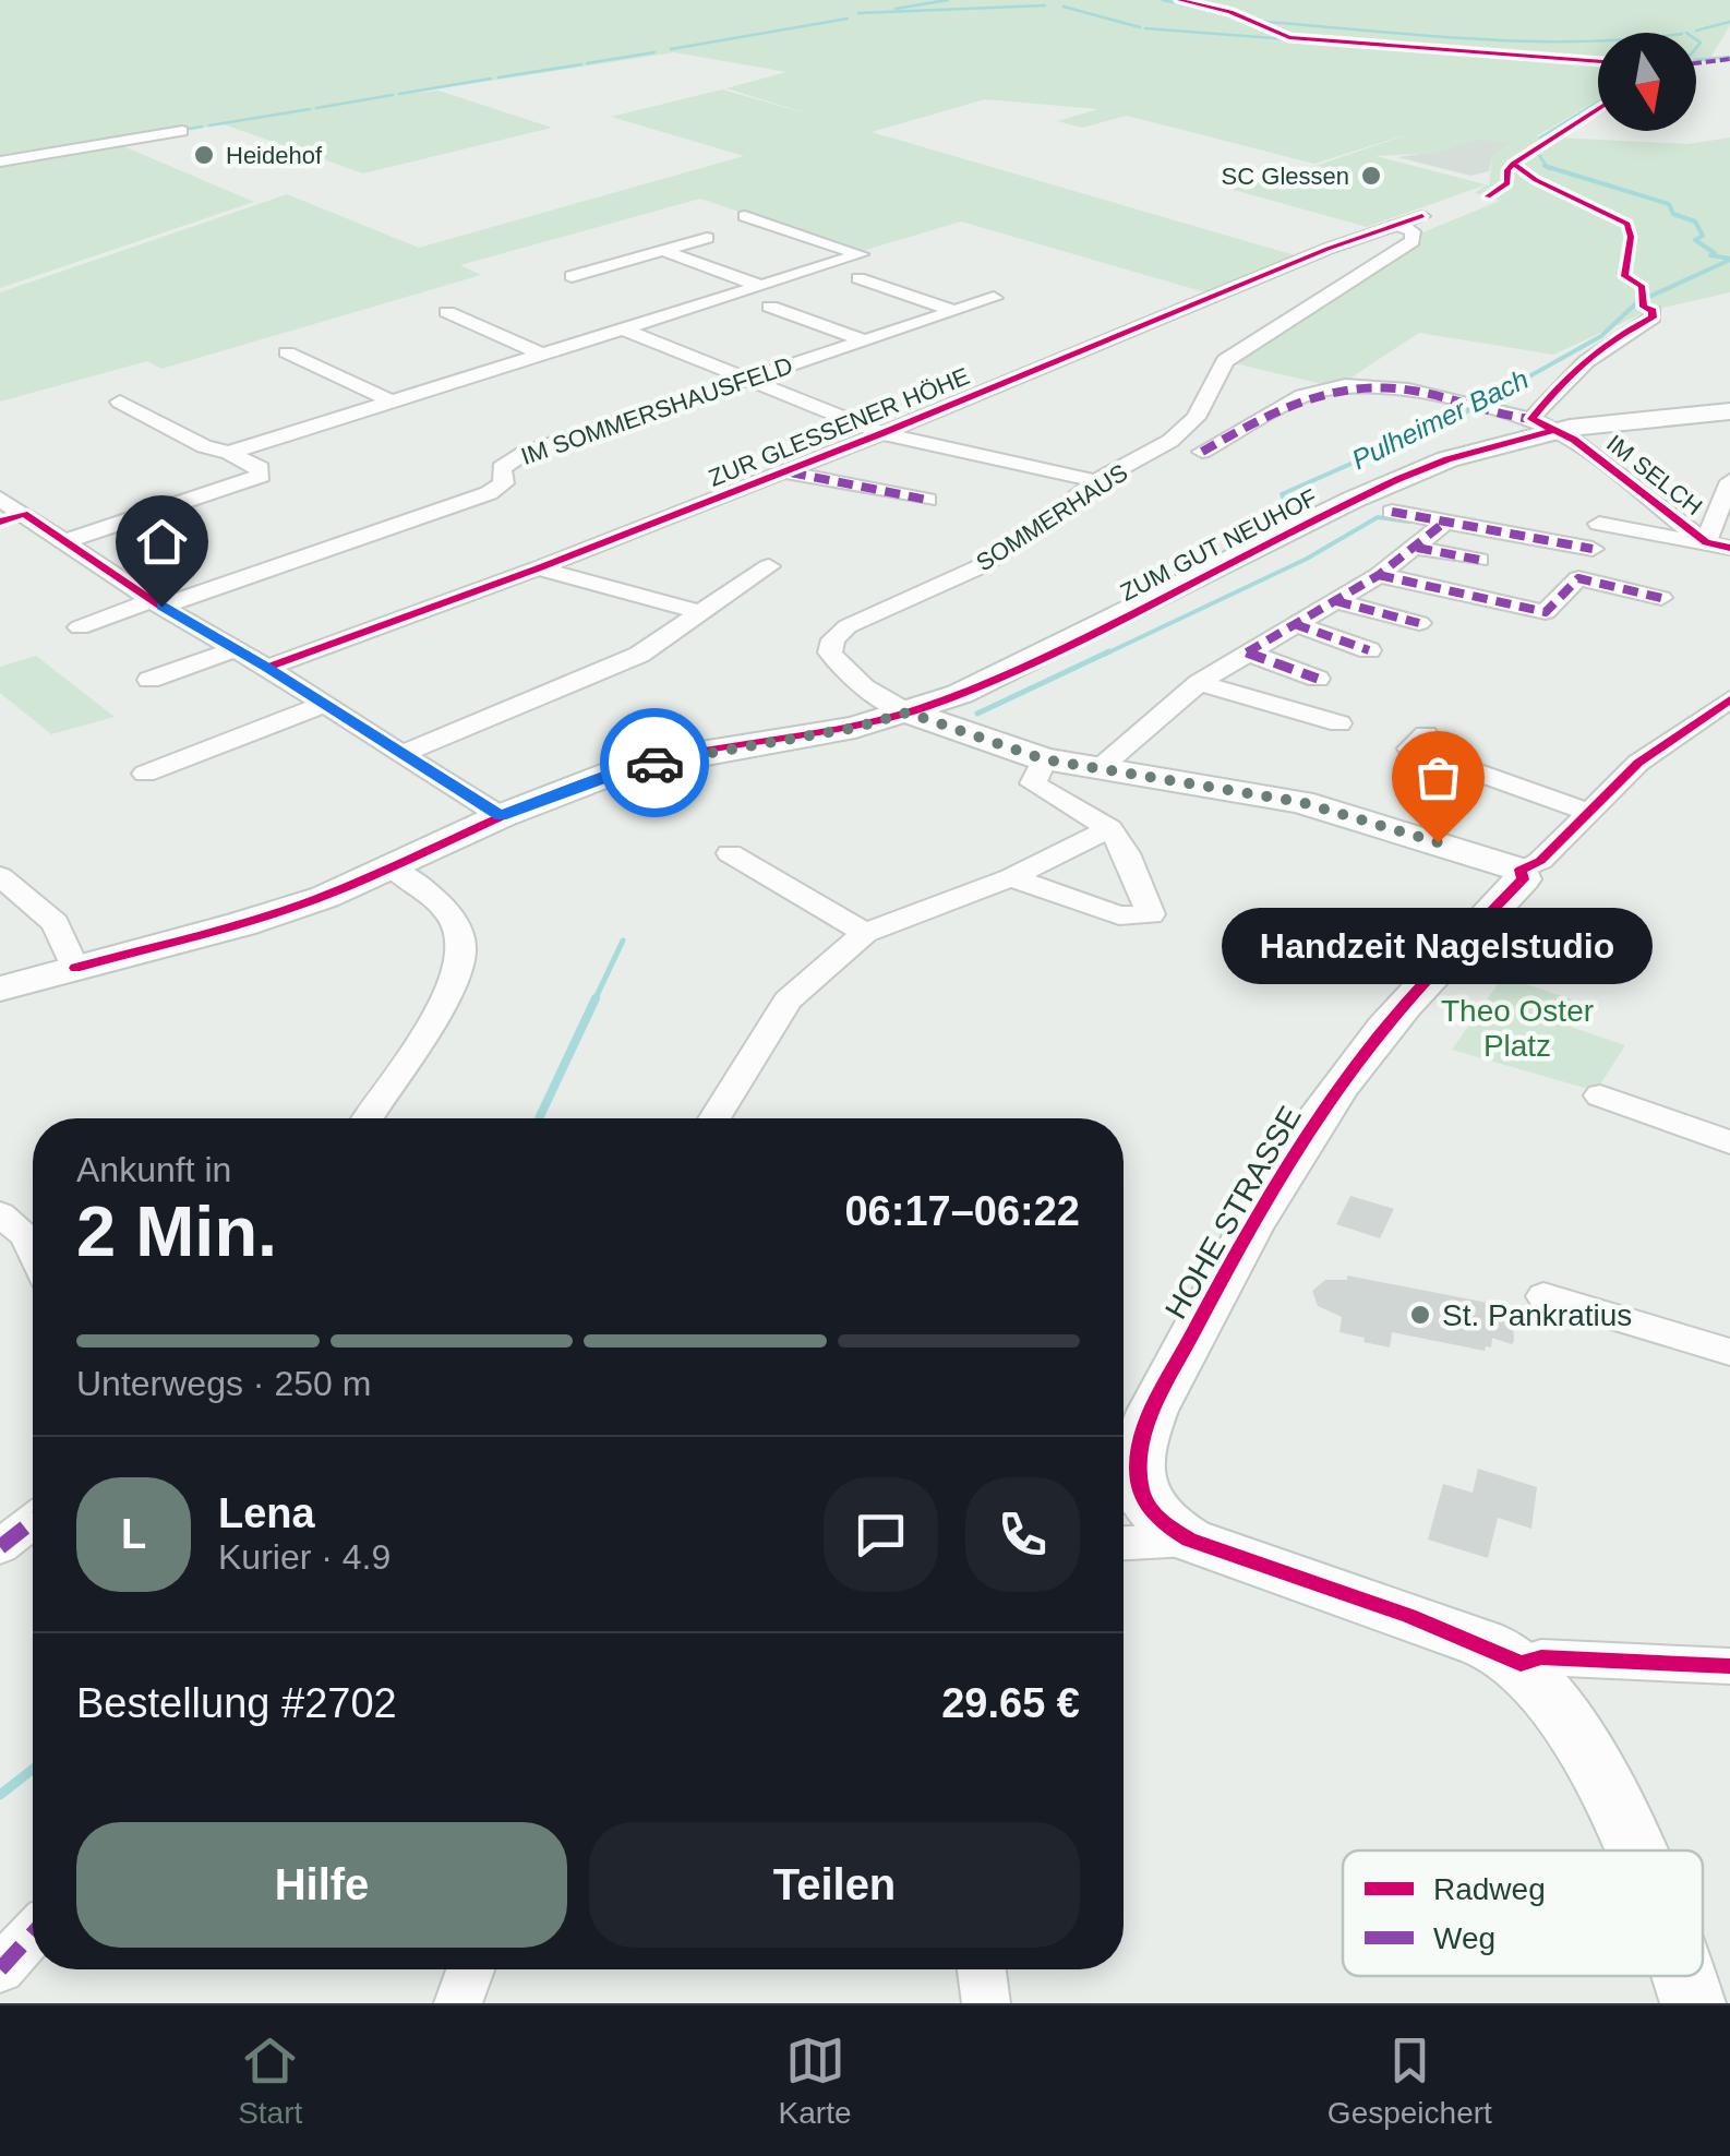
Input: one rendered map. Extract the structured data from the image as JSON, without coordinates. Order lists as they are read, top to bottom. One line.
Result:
{"streets":{"main road":["ZUM GUT NEUHOF","HOHE STRASSE"],"street":["IM SOMMERSHAUSFELD","ZUR GLESSENER HÖHE","IM SELCH","SOMMERHAUS"]},"crossings":[["ZUR GLESSENER HÖHE","SOMMERHAUS"],["IM SELCH","ZUM GUT NEUHOF"],["SOMMERHAUS","ZUM GUT NEUHOF"]],"water":["Pulheimer Bach"],"parks":["Theo Oster Platz"],"places":["Heidehof","SC Glessen","Handzeit Nagelstudio","St. Pankratius"],"legend":["Radweg","Weg"],"north":"bottom","page":{"bubble":"Handzeit Nagelstudio","heading":["2 Min.","Ankunft in","06:17–06:22"],"panel":["Lena","Kurier · 4.9","Bestellung #2702","29.65 €"],"bar":"Unterwegs · 250 m","round":"L","buttons":["Hilfe","Teilen"],"tabs":["Start","Karte","Gespeichert"]}}
